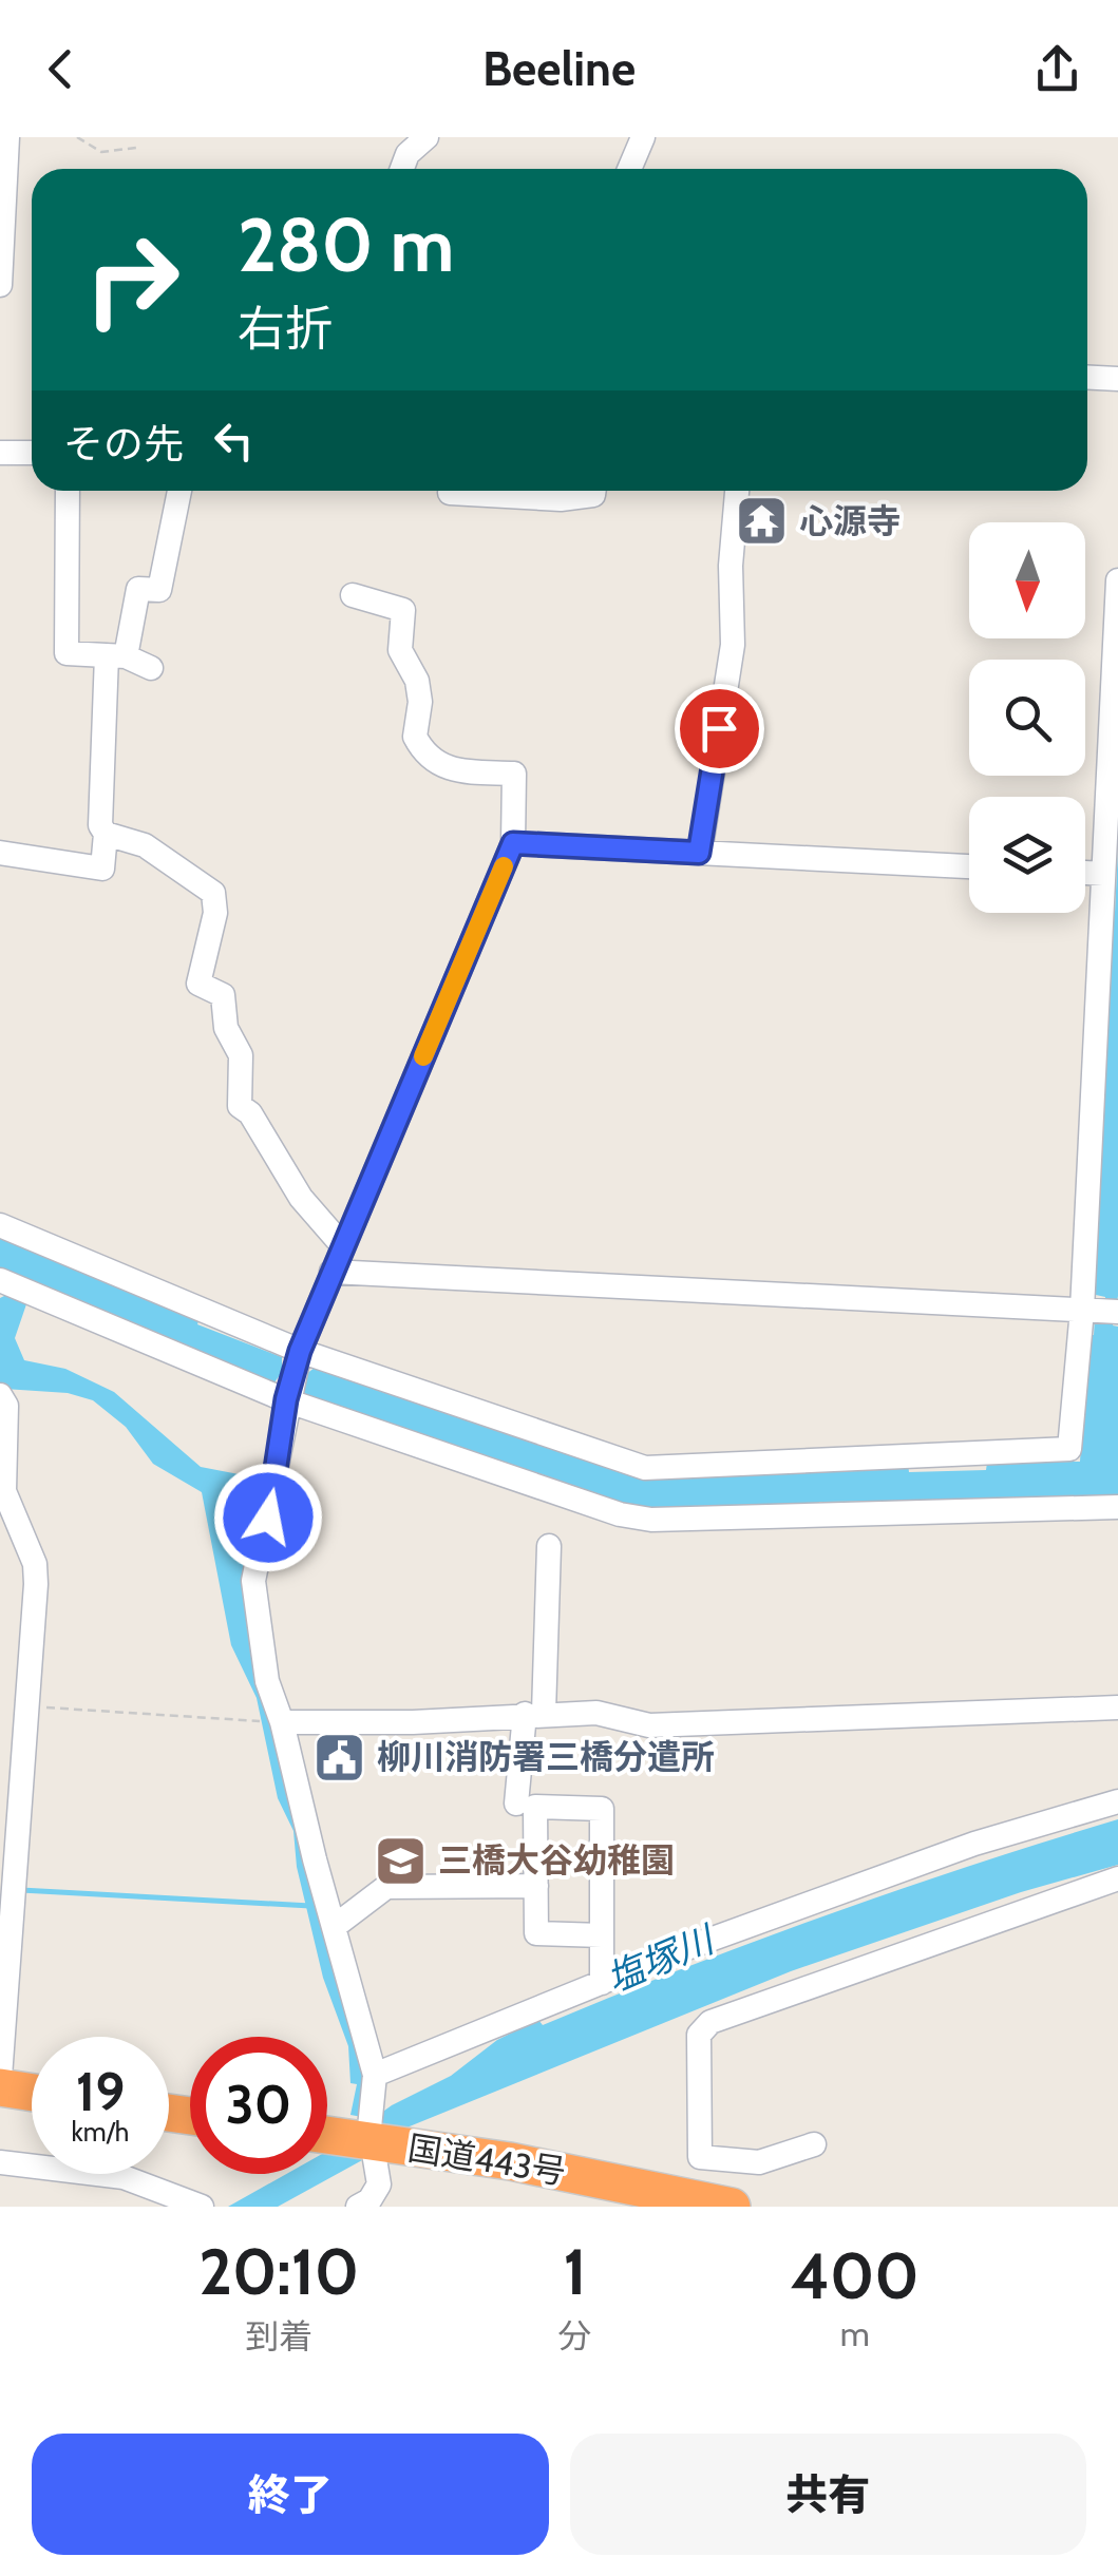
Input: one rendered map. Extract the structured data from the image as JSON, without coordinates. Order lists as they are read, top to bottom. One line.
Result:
{"streets":{"highway":["国道443号"]},"water":["塩塚川"],"places":{"temple":["心源寺"],"public building":["柳川消防署三橋分遣所"],"school or university":["三橋大谷幼稚園"]},"north":"bottom","page":{"header":"Beeline","turn":["280 m","右折"],"then":"その先","speed":"19 km/h","limit":"30","eta":["20:10","到着","1","分","400","m"],"buttons":["終了","共有"]}}
